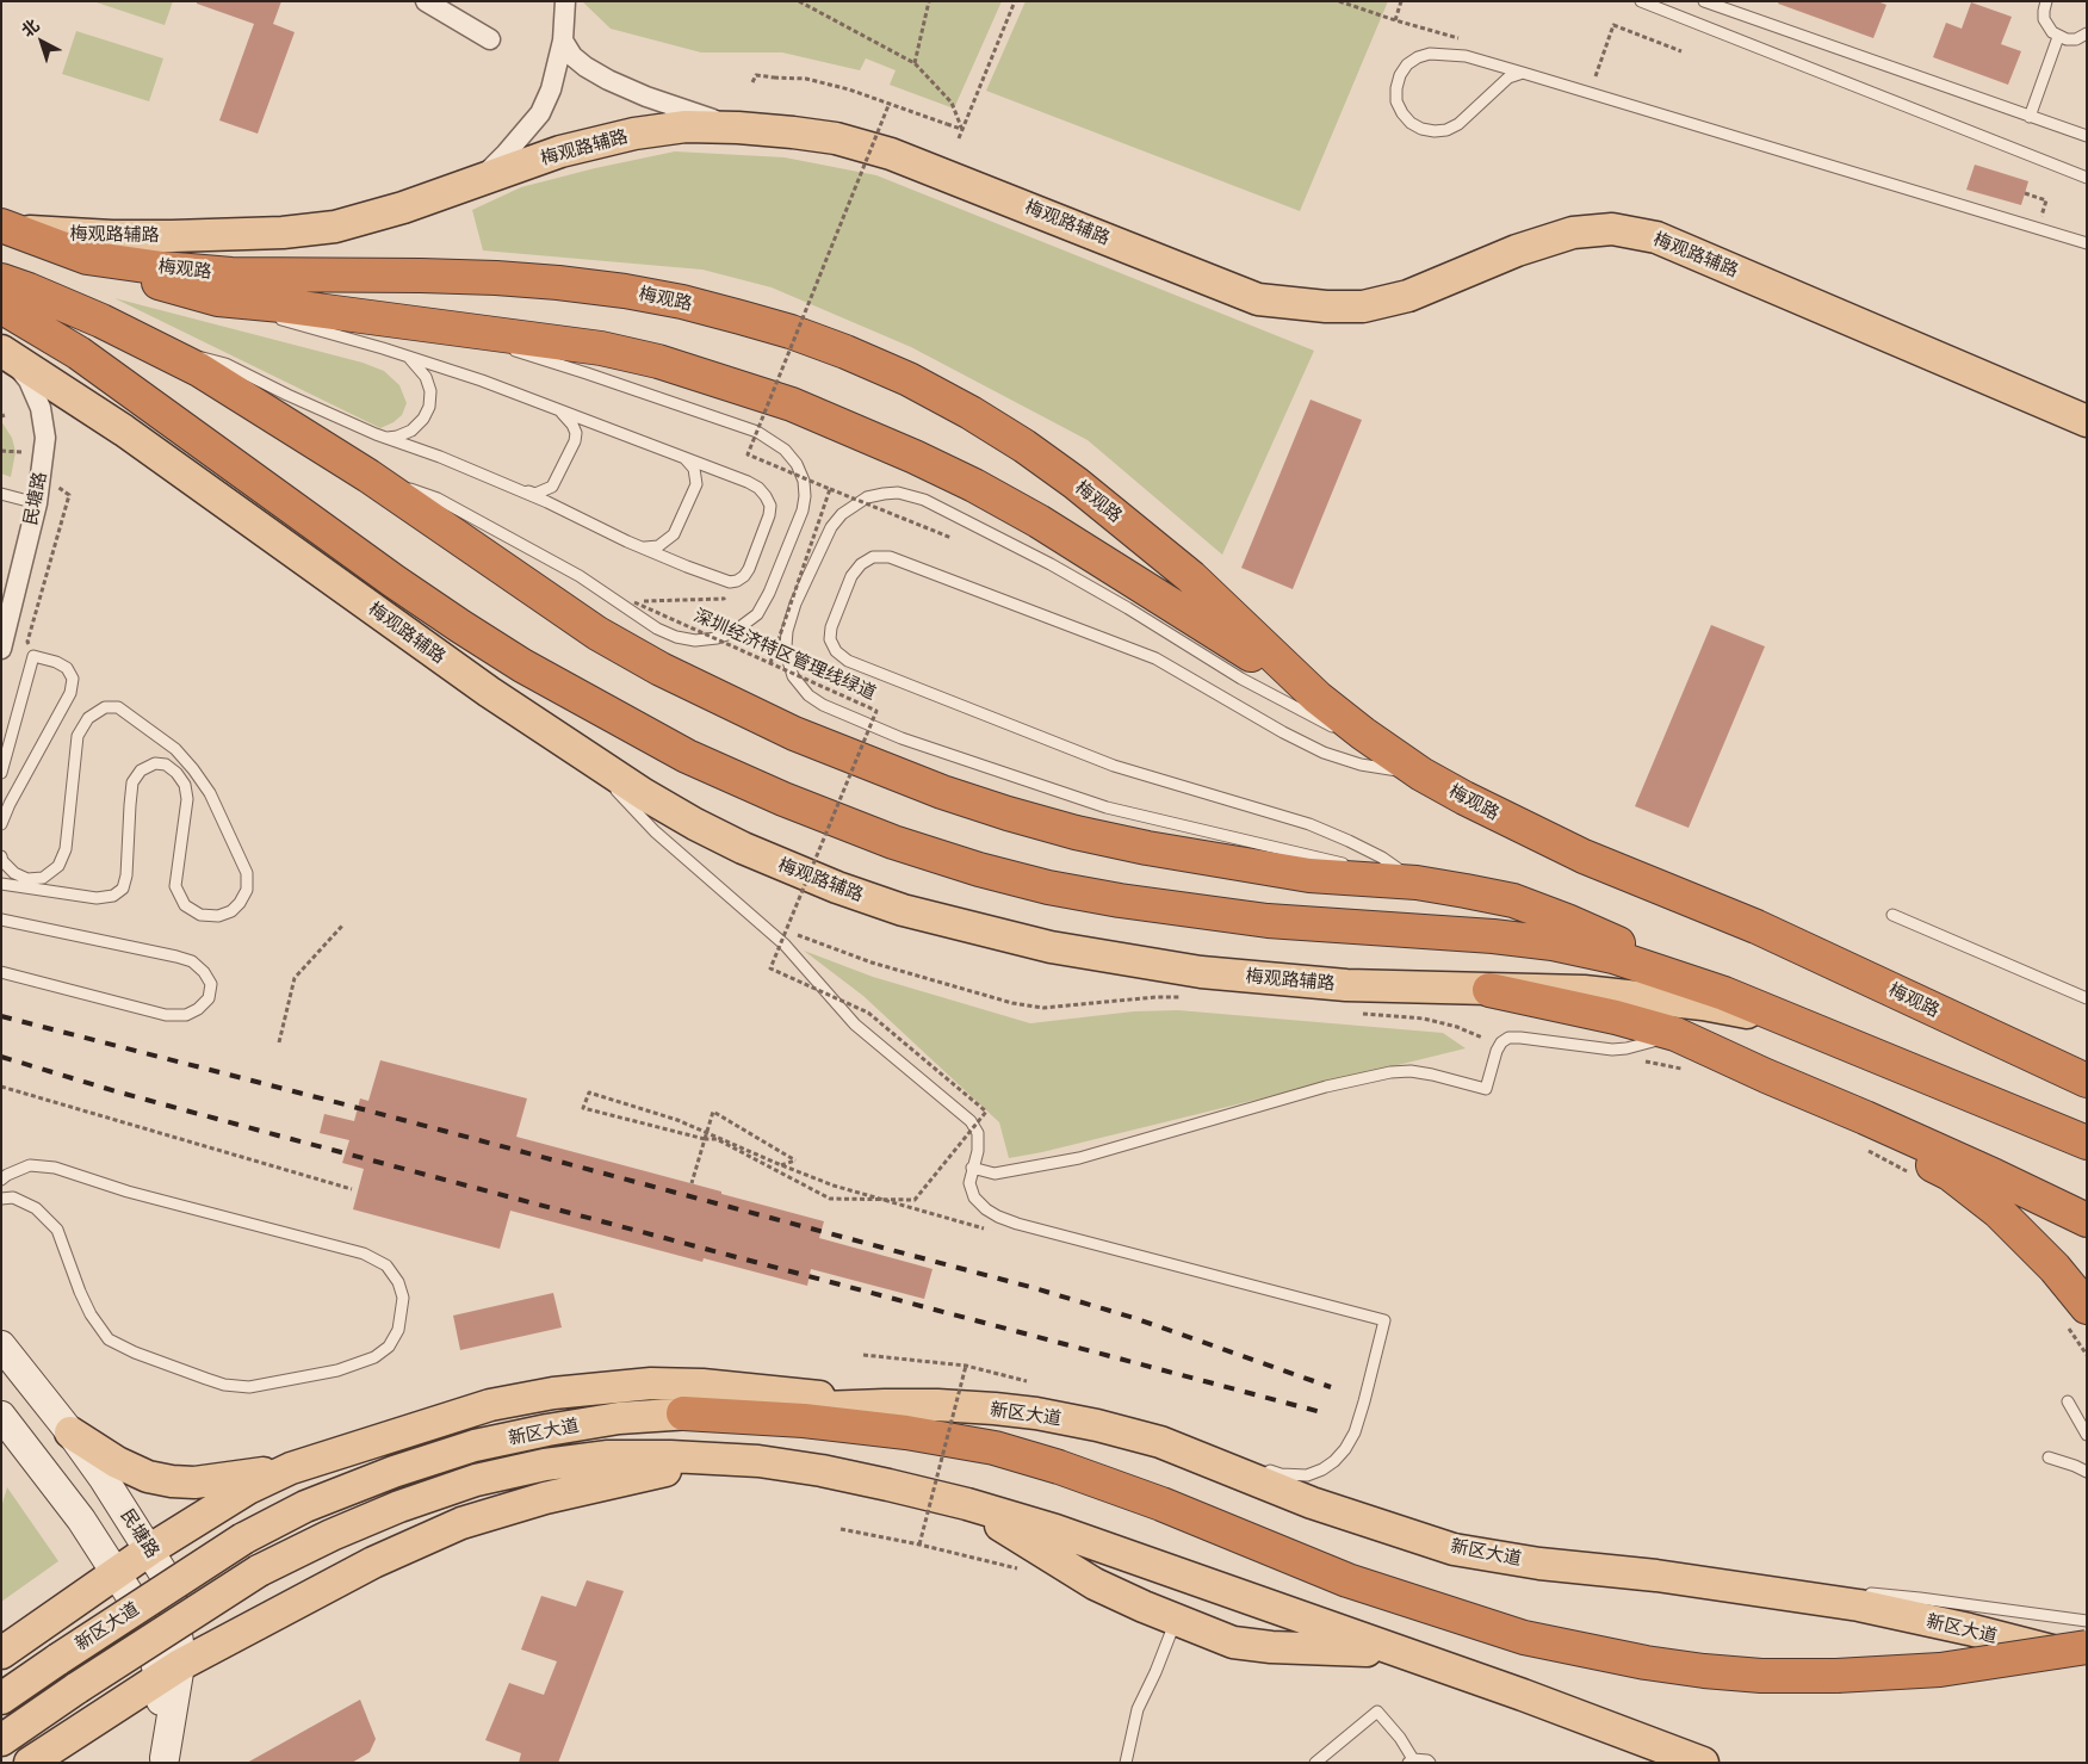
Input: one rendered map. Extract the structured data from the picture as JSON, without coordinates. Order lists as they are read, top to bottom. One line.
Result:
{"streets":{"highway":["梅观路"],"main road":["梅观路辅路","民塘路","新区大道"],"path":["深圳经济特区管理线绿道"]},"crossings":[["梅观路辅路","梅观路"],["梅观路辅路","民塘路"]],"north":"top left"}
